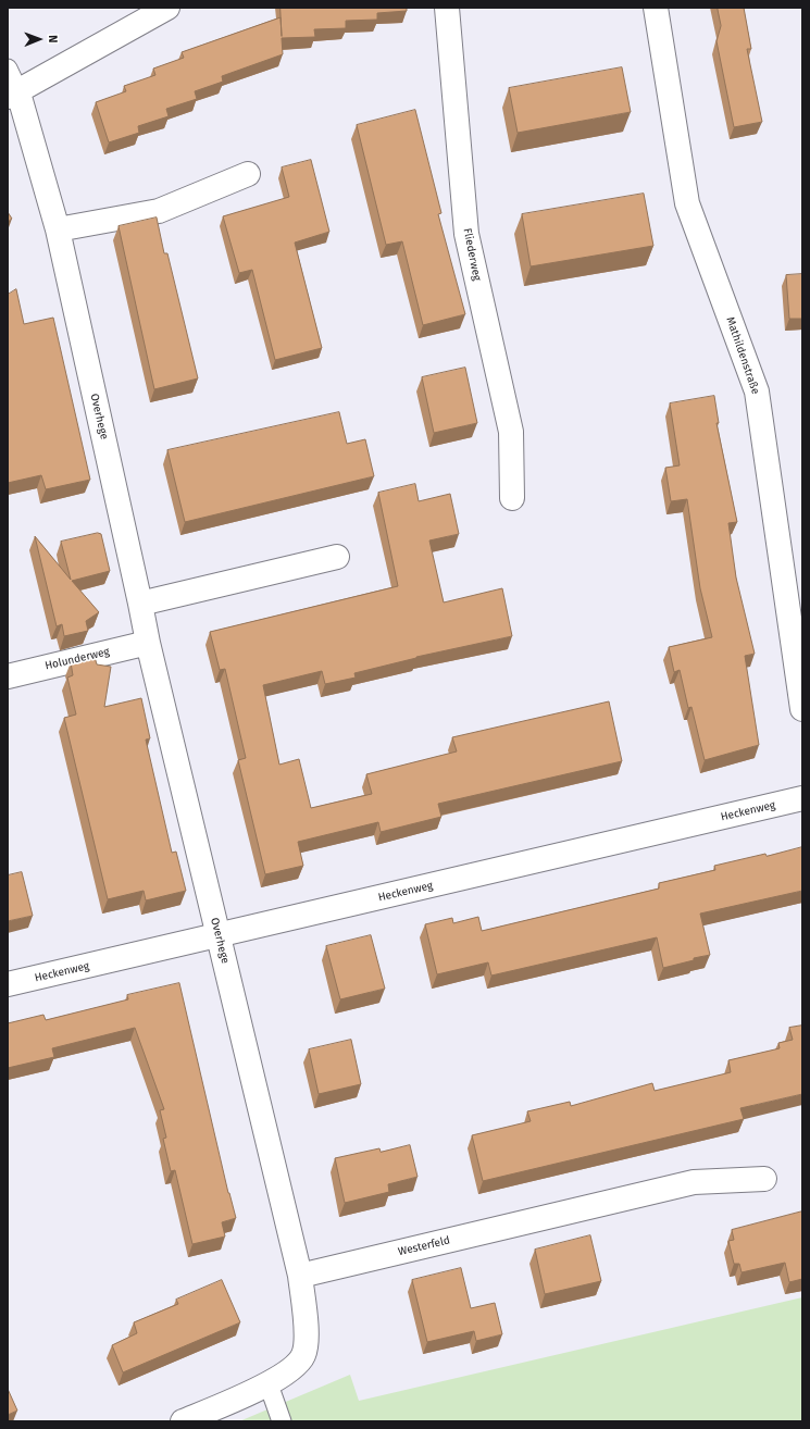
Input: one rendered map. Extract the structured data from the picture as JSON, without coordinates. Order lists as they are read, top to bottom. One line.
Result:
{"streets":{"street":["Fliederweg","Mathildenstraße","Overhege","Holunderweg","Heckenweg","Westerfeld"]},"crossings":[["Overhege","Holunderweg"],["Overhege","Heckenweg"],["Overhege","Westerfeld"]],"north":"right"}
